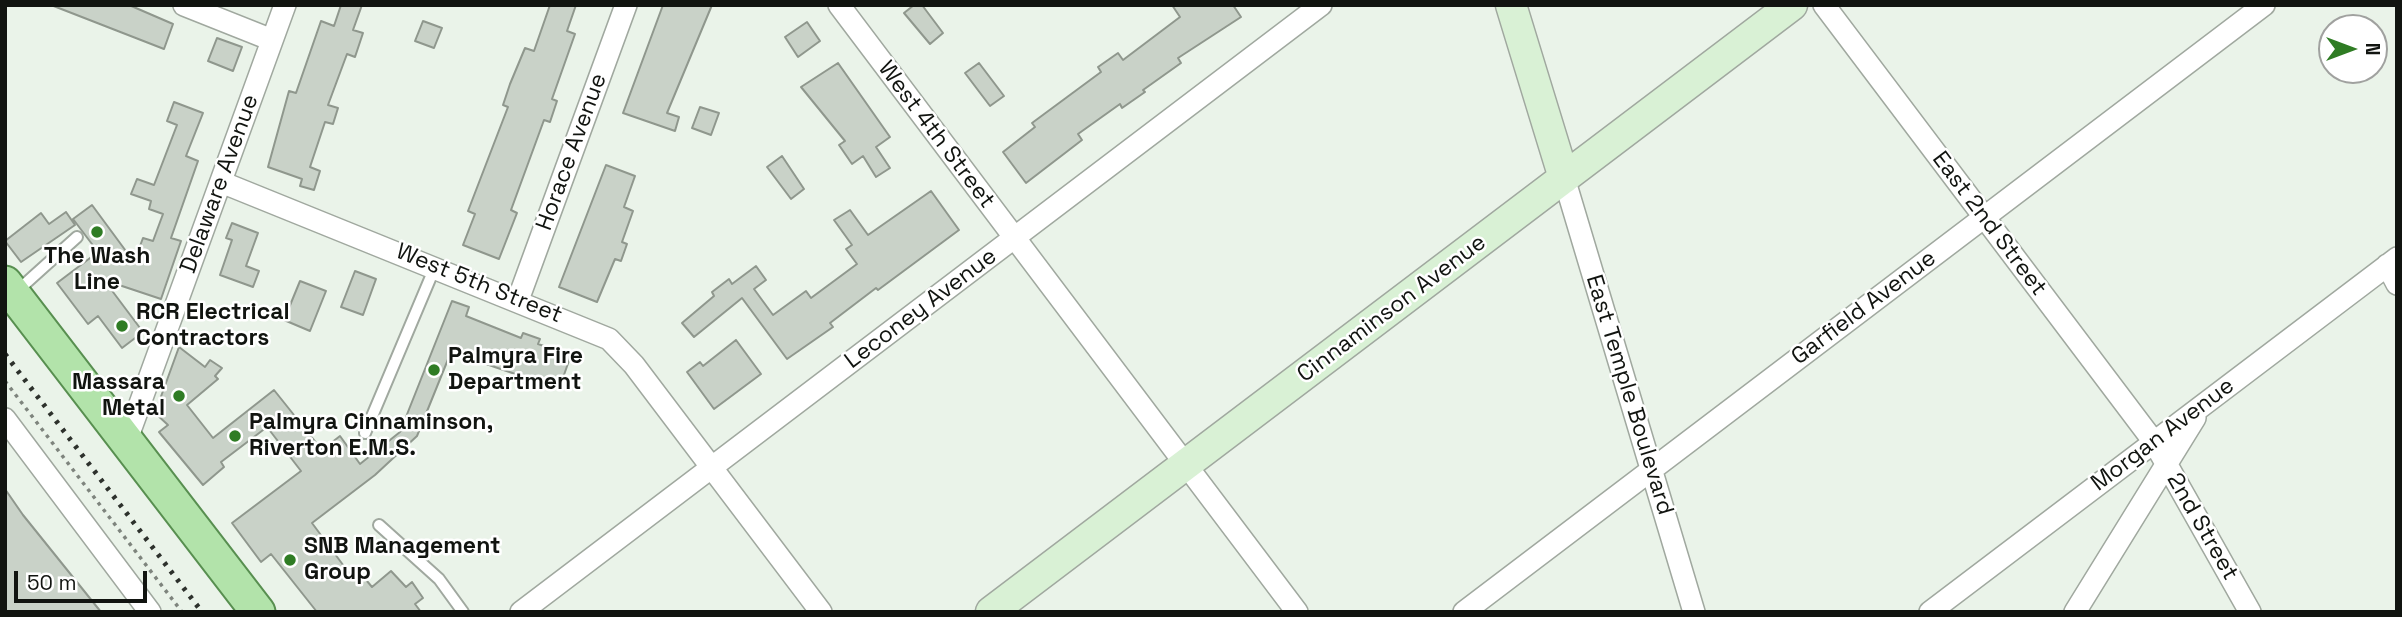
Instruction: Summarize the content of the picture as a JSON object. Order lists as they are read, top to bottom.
{
  "streets": {
    "street": [
      "West 4th Street",
      "Horace Avenue",
      "Delaware Avenue",
      "East 2nd Street",
      "West 5th Street",
      "Garfield Avenue",
      "Leconey Avenue",
      "Cinnaminson Avenue",
      "East Temple Boulevard",
      "Morgan Avenue",
      "2nd Street"
    ]
  },
  "crossings": [
    ["West 4th Street", "Leconey Avenue"],
    ["West 4th Street", "Cinnaminson Avenue"],
    ["Horace Avenue", "West 5th Street"],
    ["Delaware Avenue", "West 5th Street"],
    ["East 2nd Street", "Garfield Avenue"],
    ["East 2nd Street", "Morgan Avenue"],
    ["East 2nd Street", "2nd Street"],
    ["West 5th Street", "Leconey Avenue"],
    ["Garfield Avenue", "East Temple Boulevard"],
    ["Cinnaminson Avenue", "East Temple Boulevard"],
    ["Morgan Avenue", "2nd Street"]
  ],
  "places": [
    "The Wash Line",
    "RCR Electrical Contractors",
    "Palmyra Fire Department",
    "Massara Metal",
    "Palmyra Cinnaminson, Riverton E.M.S.",
    "SNB Management Group"
  ],
  "scale_bar": "50 m",
  "north": "right"
}
